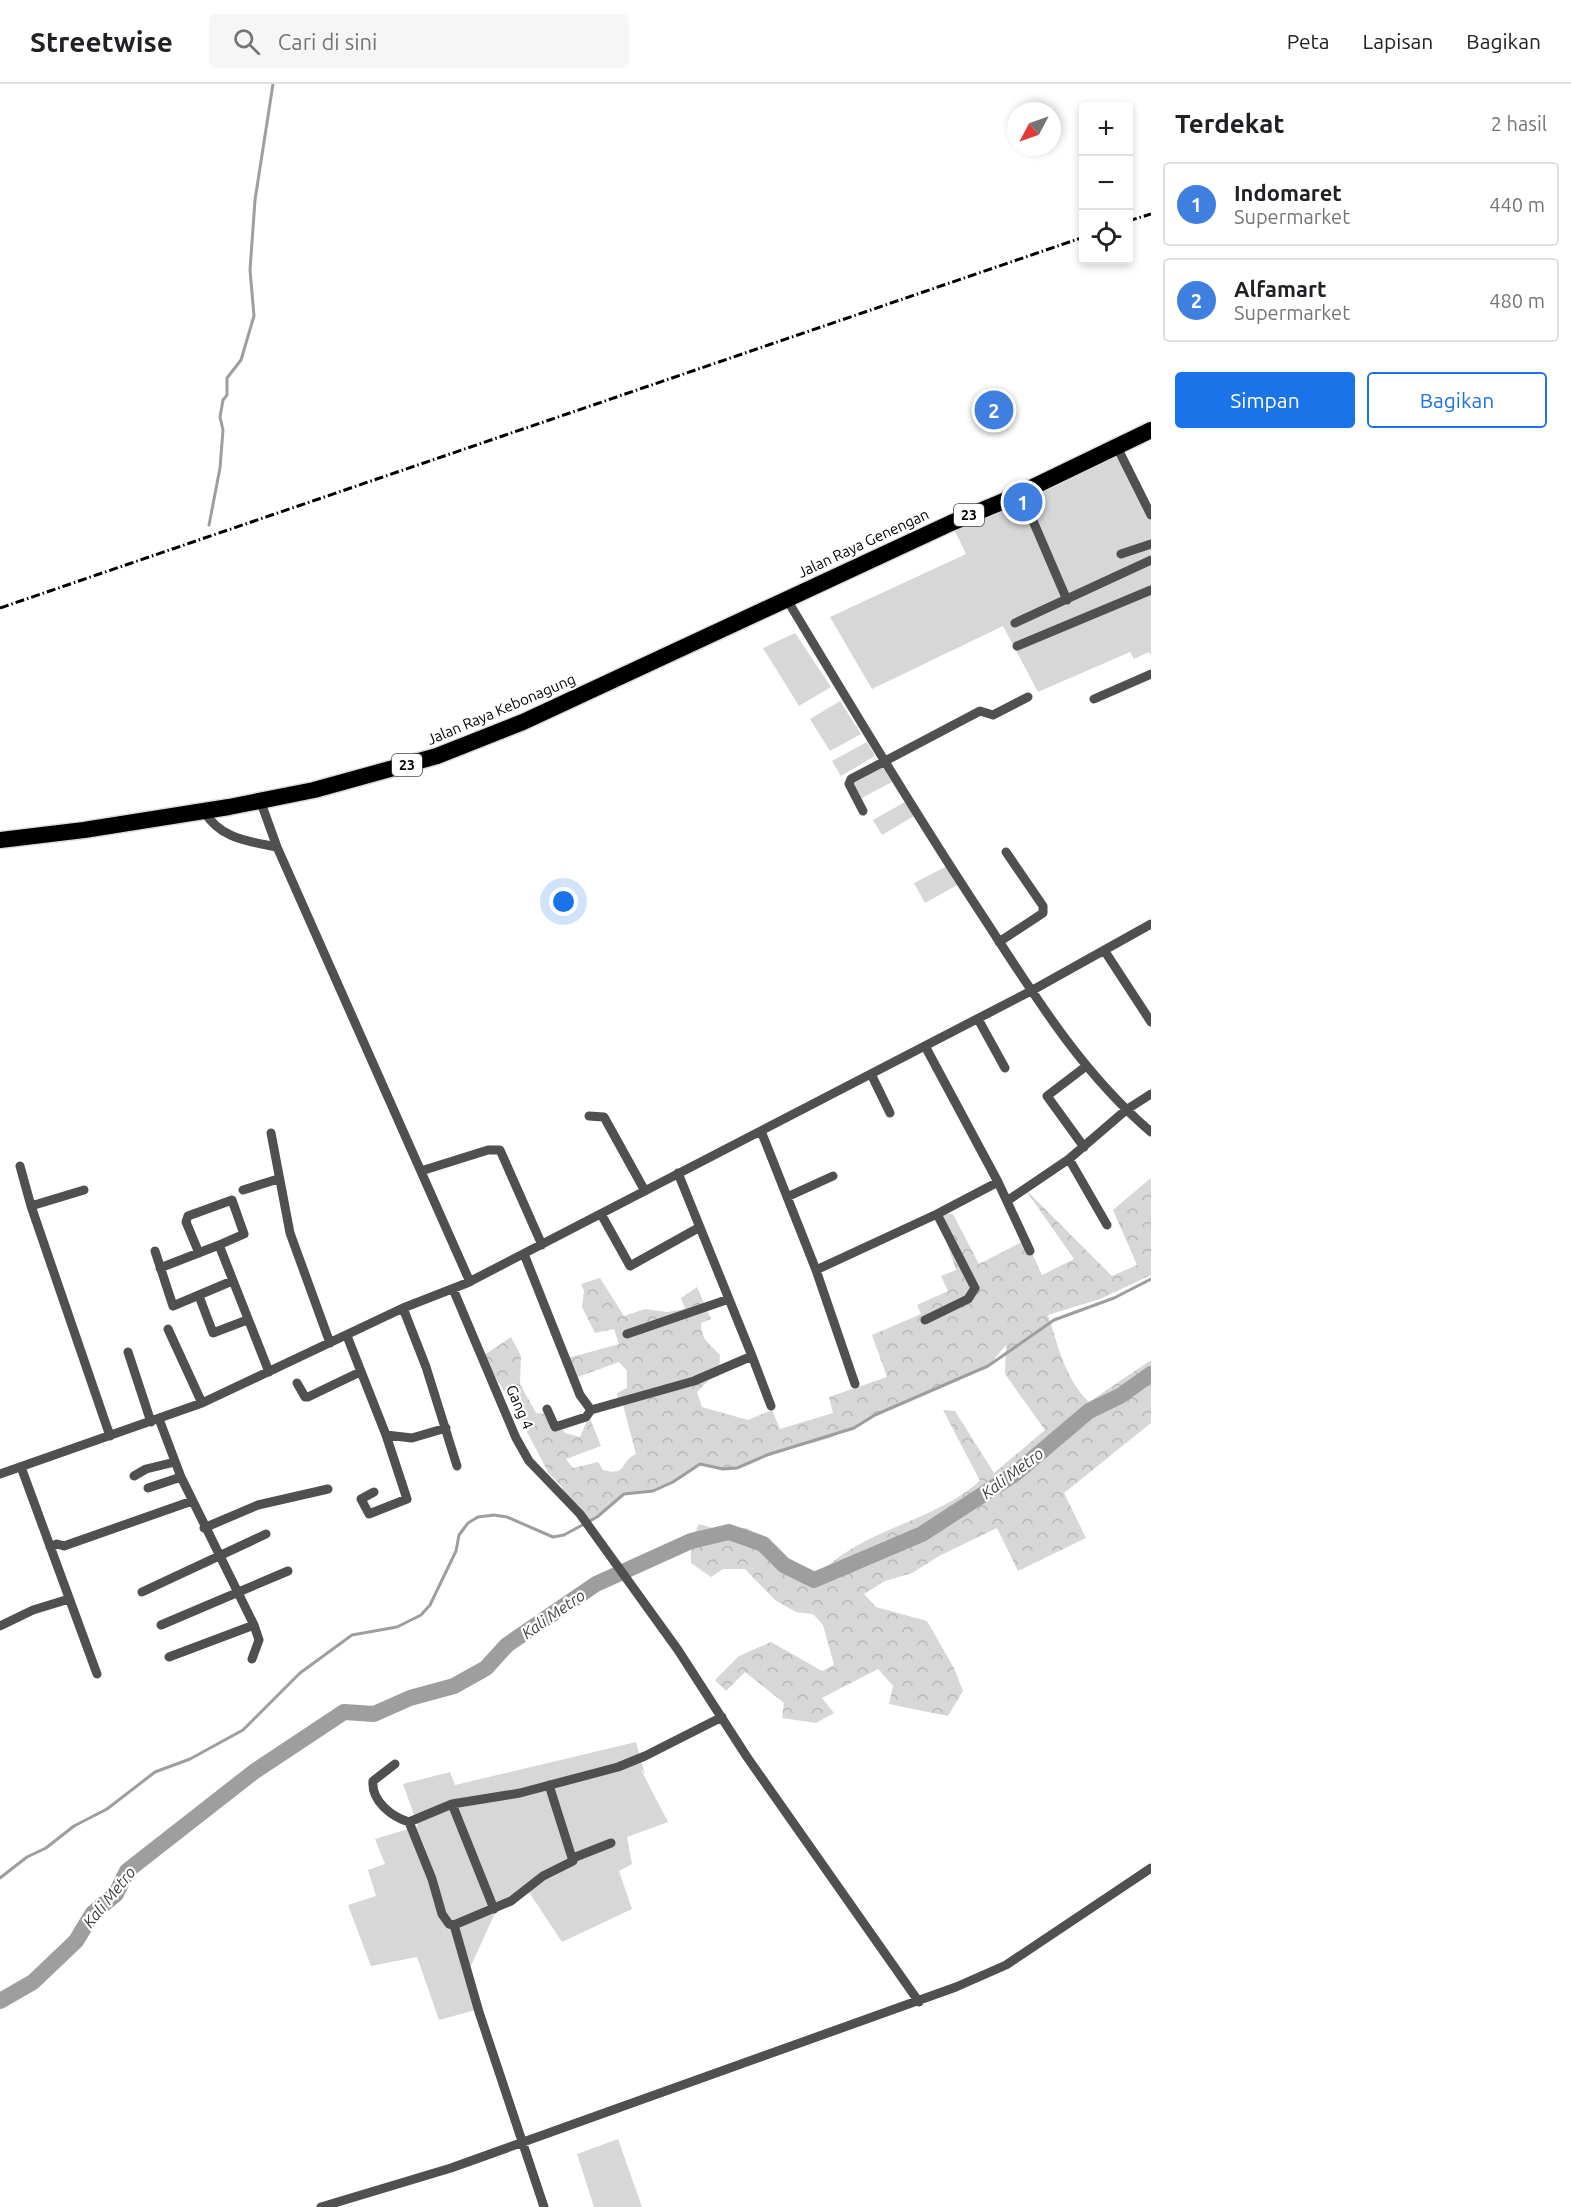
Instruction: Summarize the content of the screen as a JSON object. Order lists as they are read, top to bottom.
{
  "streets": {
    "highway": ["23", "Jalan Raya Genengan", "Jalan Raya Kebonagung"],
    "street": ["Gang 4"]
  },
  "crossings": [
    ["Jalan Raya Genengan", "Jalan Raya Kebonagung"]
  ],
  "water": ["Kali Metro"],
  "north": "bottom left",
  "page": {
    "header": "Streetwise",
    "search": "Cari di sini",
    "nav": ["Peta", "Lapisan", "Bagikan"],
    "heading": ["Terdekat", "2 hasil"],
    "map_buttons": ["+", "−"],
    "list": [
      {
        "mark": "1",
        "name": "Indomaret",
        "note": "Supermarket",
        "value": "440 m"
      },
      {
        "mark": "2",
        "name": "Alfamart",
        "note": "Supermarket",
        "value": "480 m"
      }
    ],
    "buttons": ["Simpan", "Bagikan"],
    "pins": ["2", "1"]
  }
}
